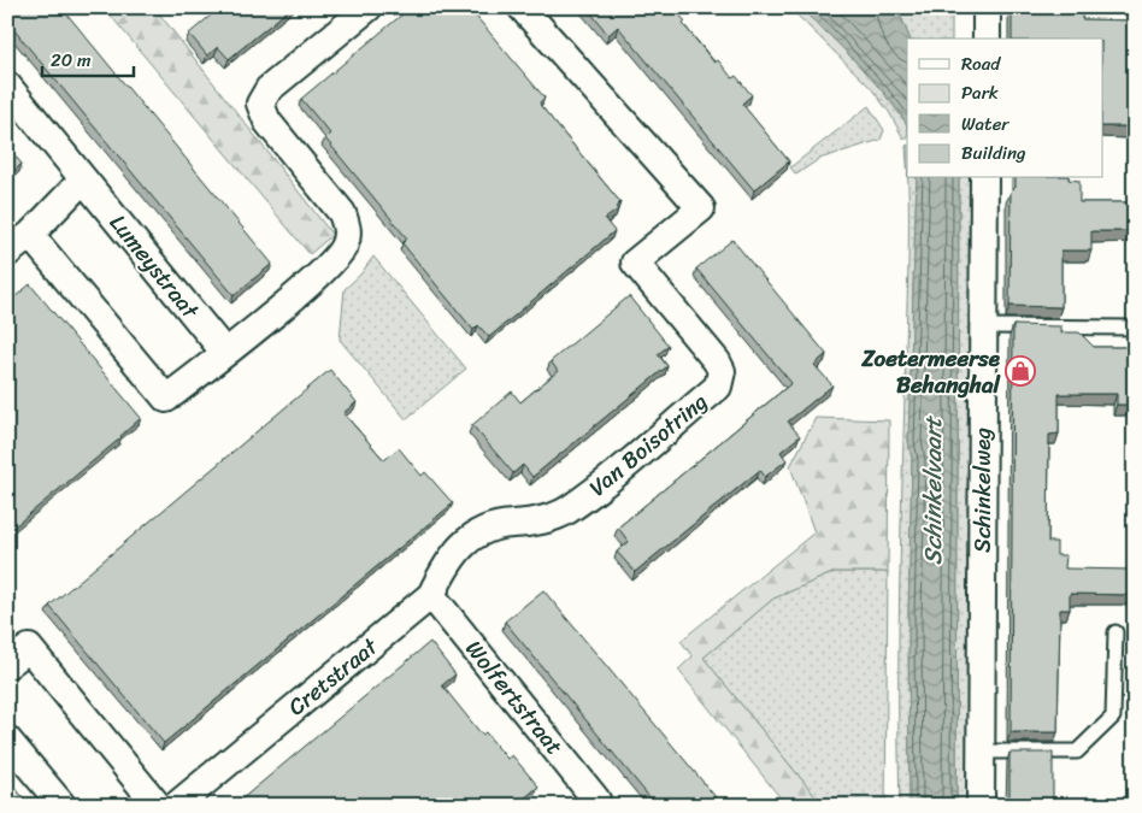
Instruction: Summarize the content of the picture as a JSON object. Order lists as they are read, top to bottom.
{
  "streets": {
    "street": [
      "Lumeystraat",
      "Van Boisotring",
      "Schinkelweg",
      "Cretstraat",
      "Wolfertstraat"
    ]
  },
  "crossings": [
    ["Van Boisotring", "Cretstraat"],
    ["Cretstraat", "Wolfertstraat"]
  ],
  "water": ["Schinkelvaart"],
  "places": {
    "shop": ["Zoetermeerse Behanghal"]
  },
  "legend": [
    "Road",
    "Park",
    "Water",
    "Building"
  ],
  "scale_bar": "20 m"
}
